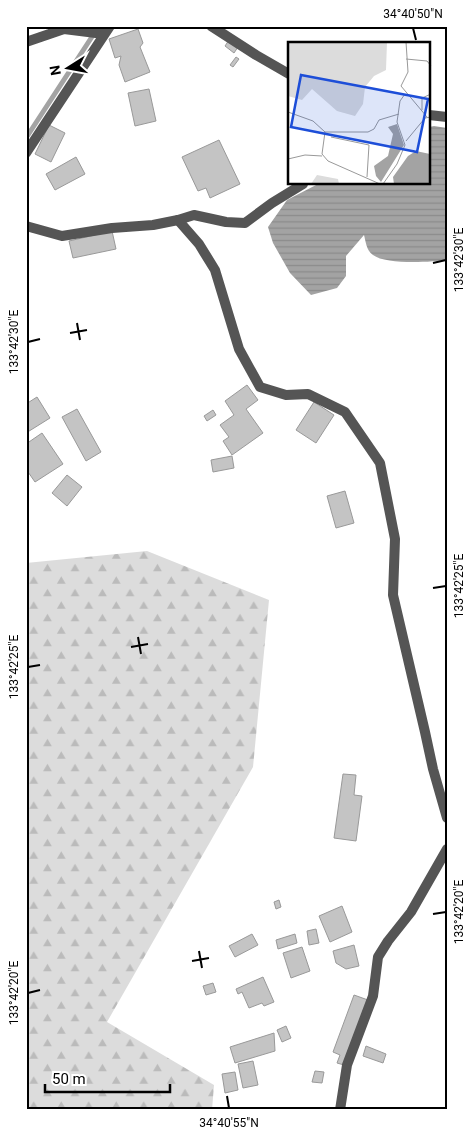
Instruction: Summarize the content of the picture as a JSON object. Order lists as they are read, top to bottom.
{
  "scale_bar": "50 m",
  "north": "left",
  "coordinates": [
    "34°40'50\"N",
    "133°42'30\"E",
    "133°42'25\"E",
    "133°42'20\"E",
    "34°40'55\"N"
  ]
}
